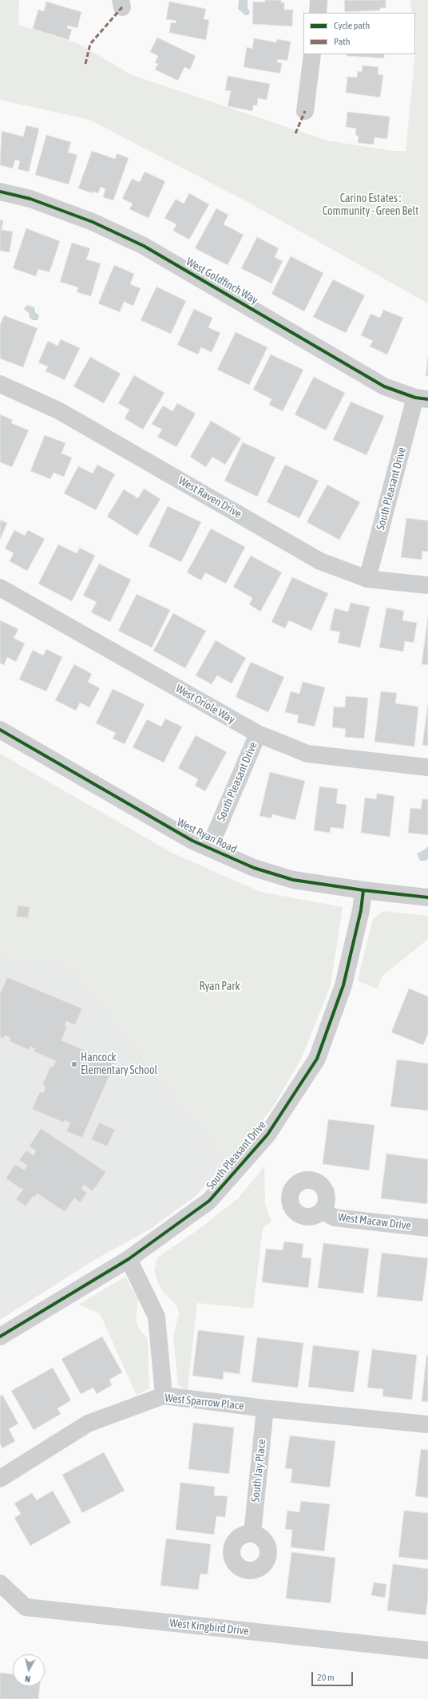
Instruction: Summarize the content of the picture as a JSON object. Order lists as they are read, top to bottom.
{
  "streets": {
    "street": [
      "West Goldfinch Way",
      "South Pleasant Drive",
      "West Raven Drive",
      "West Oriole Way",
      "West Ryan Road",
      "West Macaw Drive",
      "West Sparrow Place",
      "South Jay Place",
      "West Kingbird Drive"
    ]
  },
  "crossings": [
    ["West Goldfinch Way", "South Pleasant Drive"],
    ["South Pleasant Drive", "West Raven Drive"],
    ["South Pleasant Drive", "West Oriole Way"],
    ["South Pleasant Drive", "West Ryan Road"],
    ["West Sparrow Place", "South Jay Place"]
  ],
  "parks": ["Carino Estates : Community - Green Belt", "Ryan Park"],
  "places": ["Hancock Elementary School"],
  "legend": ["Cycle path", "Path"],
  "scale_bar": "20 m",
  "north": "bottom"
}
